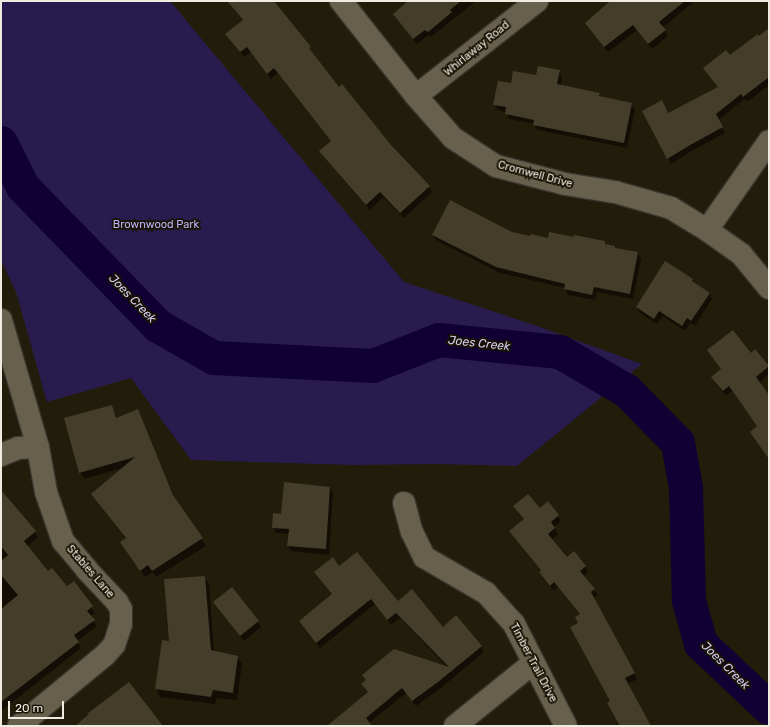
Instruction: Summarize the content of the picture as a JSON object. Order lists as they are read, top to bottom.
{
  "streets": {
    "street": [
      "Whirlaway Road",
      "Cromwell Drive",
      "Stables Lane",
      "Timber Trail Drive"
    ]
  },
  "crossings": [
    ["Whirlaway Road", "Cromwell Drive"]
  ],
  "water": ["Joes Creek"],
  "parks": ["Brownwood Park"],
  "scale_bar": "20 m"
}
